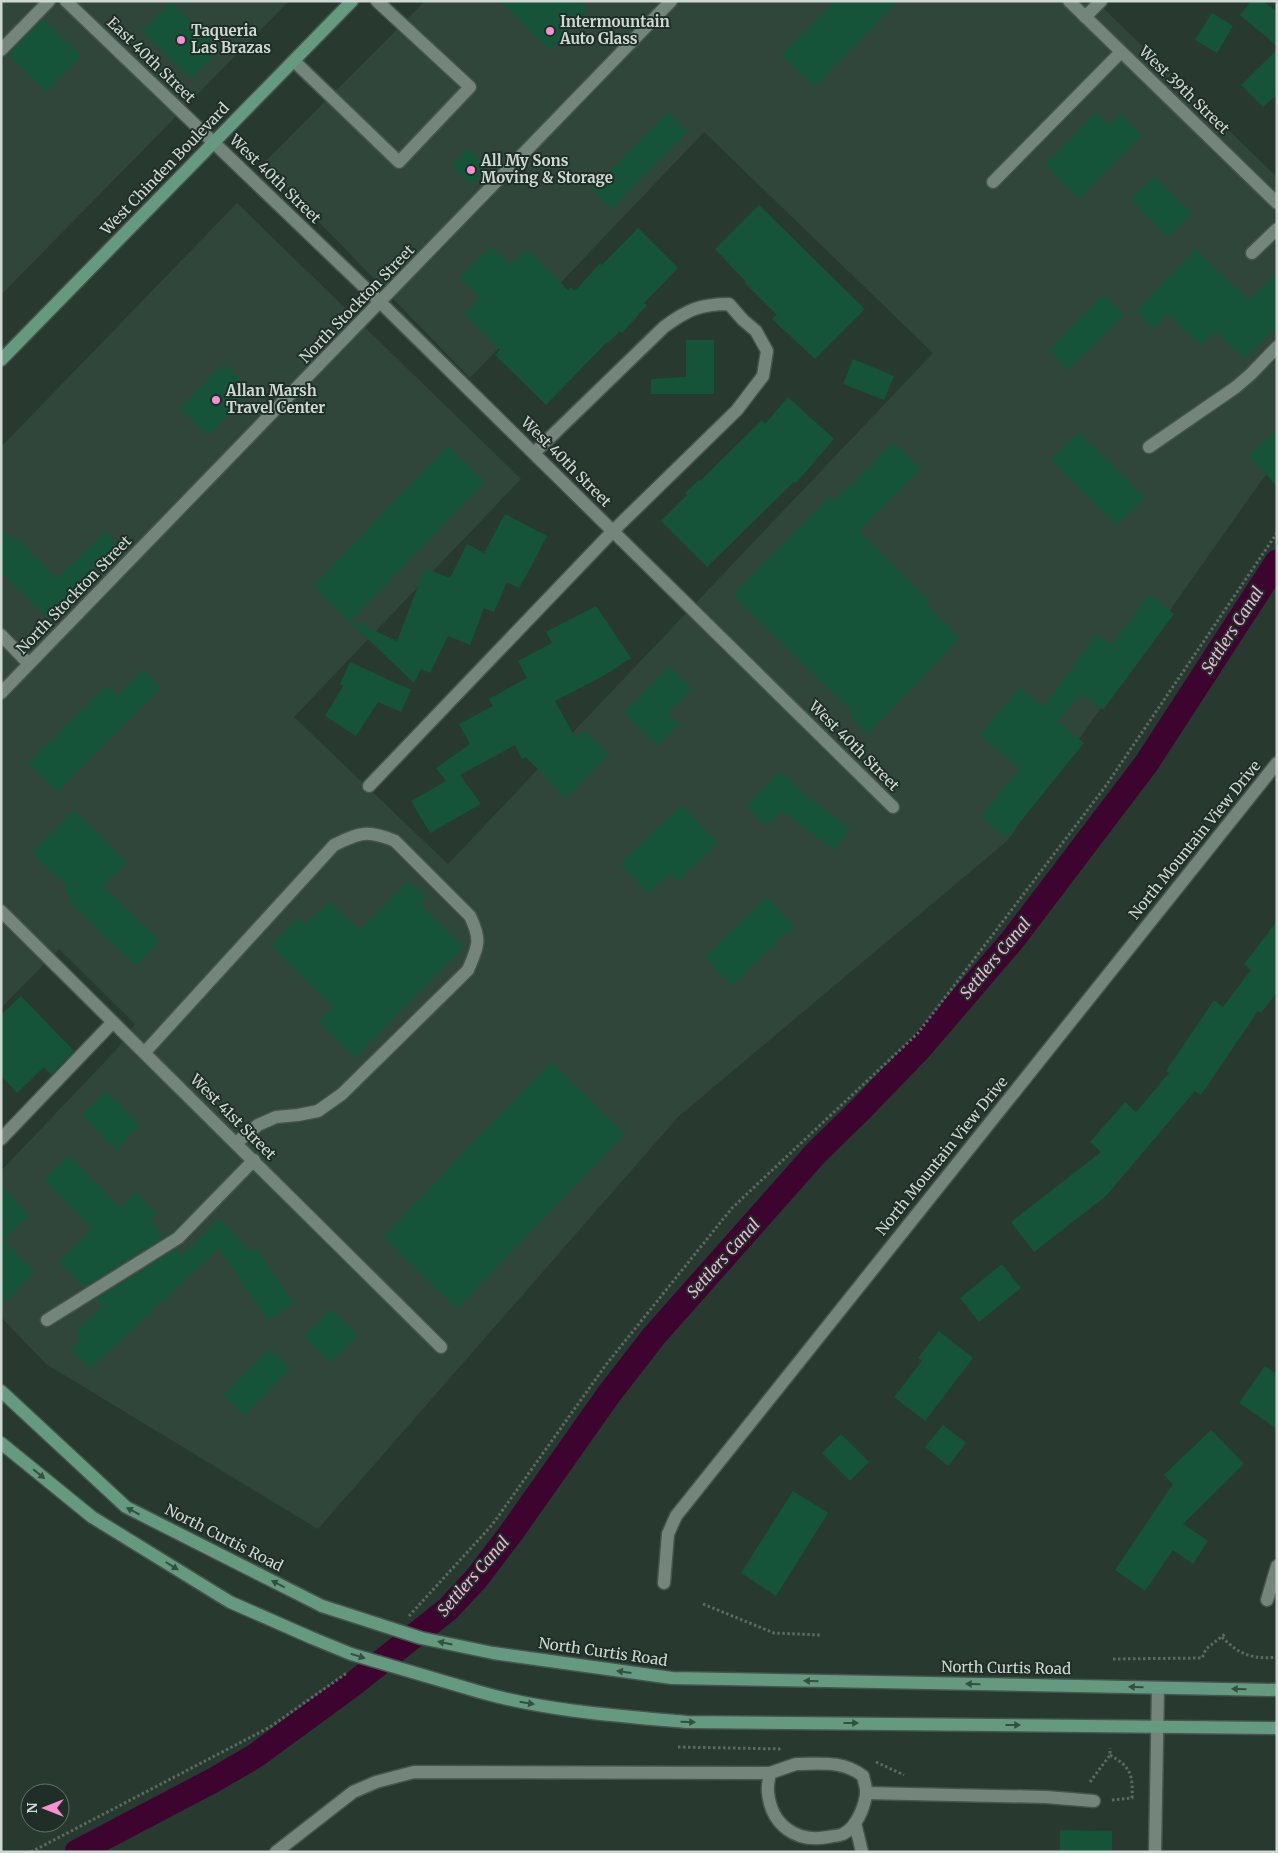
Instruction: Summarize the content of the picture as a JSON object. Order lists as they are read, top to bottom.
{
  "streets": {
    "main road": ["West Chinden Boulevard", "North Curtis Road"],
    "street": [
      "East 40th Street",
      "West 39th Street",
      "West 40th Street",
      "North Stockton Street",
      "North Mountain View Drive",
      "West 41st Street"
    ]
  },
  "crossings": [
    ["East 40th Street", "West Chinden Boulevard"],
    ["East 40th Street", "West 40th Street"],
    ["West Chinden Boulevard", "West 40th Street"],
    ["West 40th Street", "North Stockton Street"]
  ],
  "water": ["Settlers Canal"],
  "places": [
    "Intermountain Auto Glass",
    "Taqueria Las Brazas",
    "All My Sons Moving & Storage",
    "Allan Marsh Travel Center"
  ],
  "north": "left"
}
